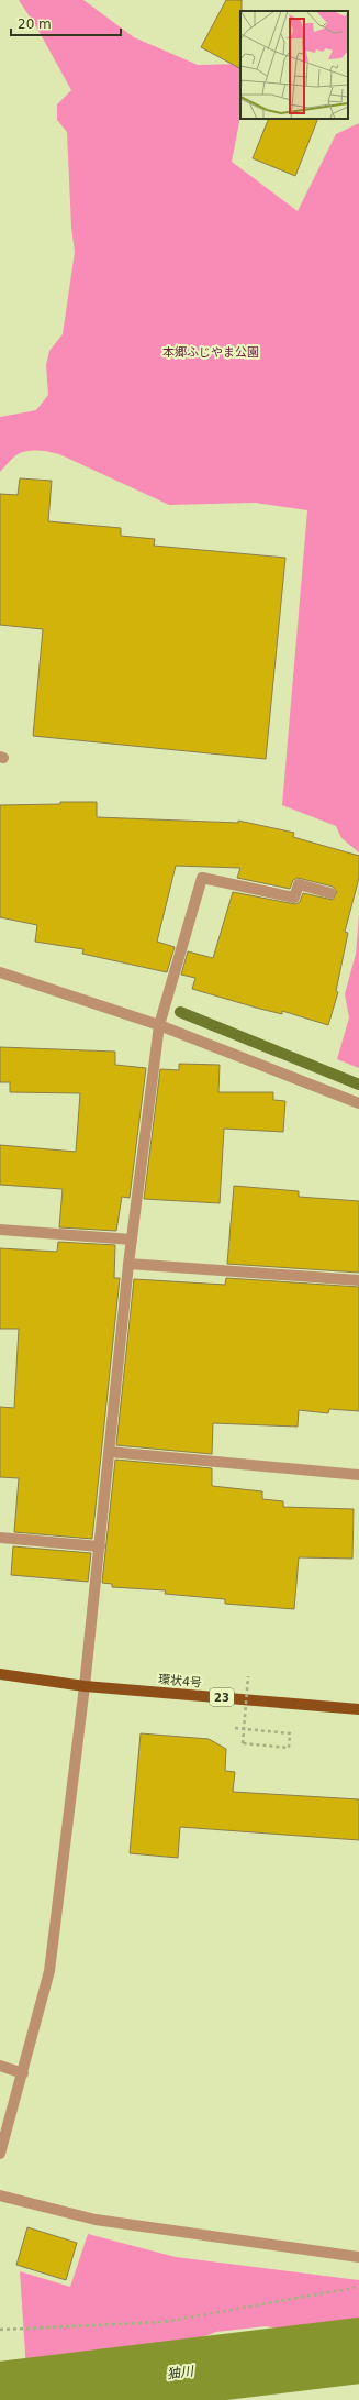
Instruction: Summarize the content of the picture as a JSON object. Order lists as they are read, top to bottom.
{
  "streets": {
    "main road": ["環状4号", "23"]
  },
  "water": ["㹨川"],
  "parks": ["本郷ふじやま公園"],
  "scale_bar": "20 m"
}
